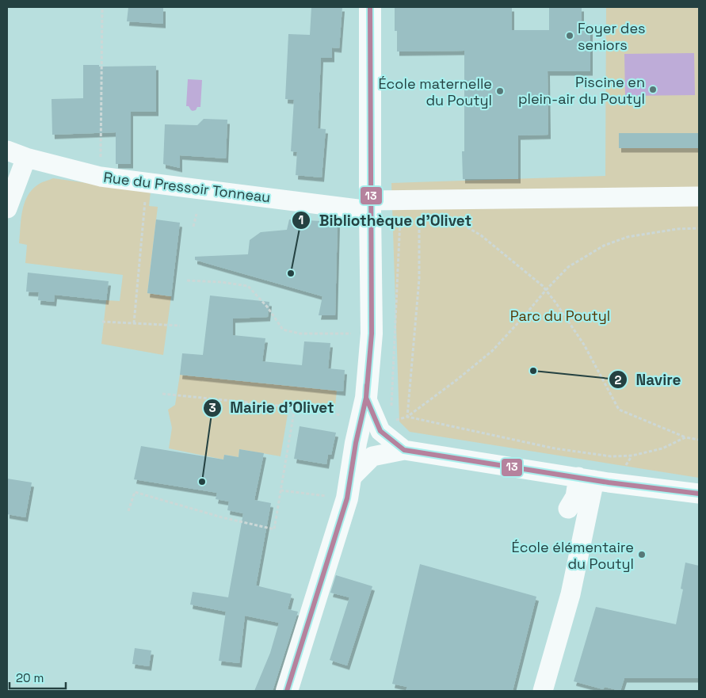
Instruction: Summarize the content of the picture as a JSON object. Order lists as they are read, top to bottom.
{
  "streets": {
    "street": ["Rue du Pressoir Tonneau"]
  },
  "parks": ["Parc du Poutyl"],
  "places": [
    "Foyer des seniors",
    "Piscine en plein-air du Poutyl",
    "École maternelle du Poutyl",
    "Bibliothèque d'Olivet",
    "Navire",
    "Mairie d'Olivet",
    "École élémentaire du Poutyl"
  ],
  "lines": ["transit line 13"],
  "scale_bar": "20 m"
}
